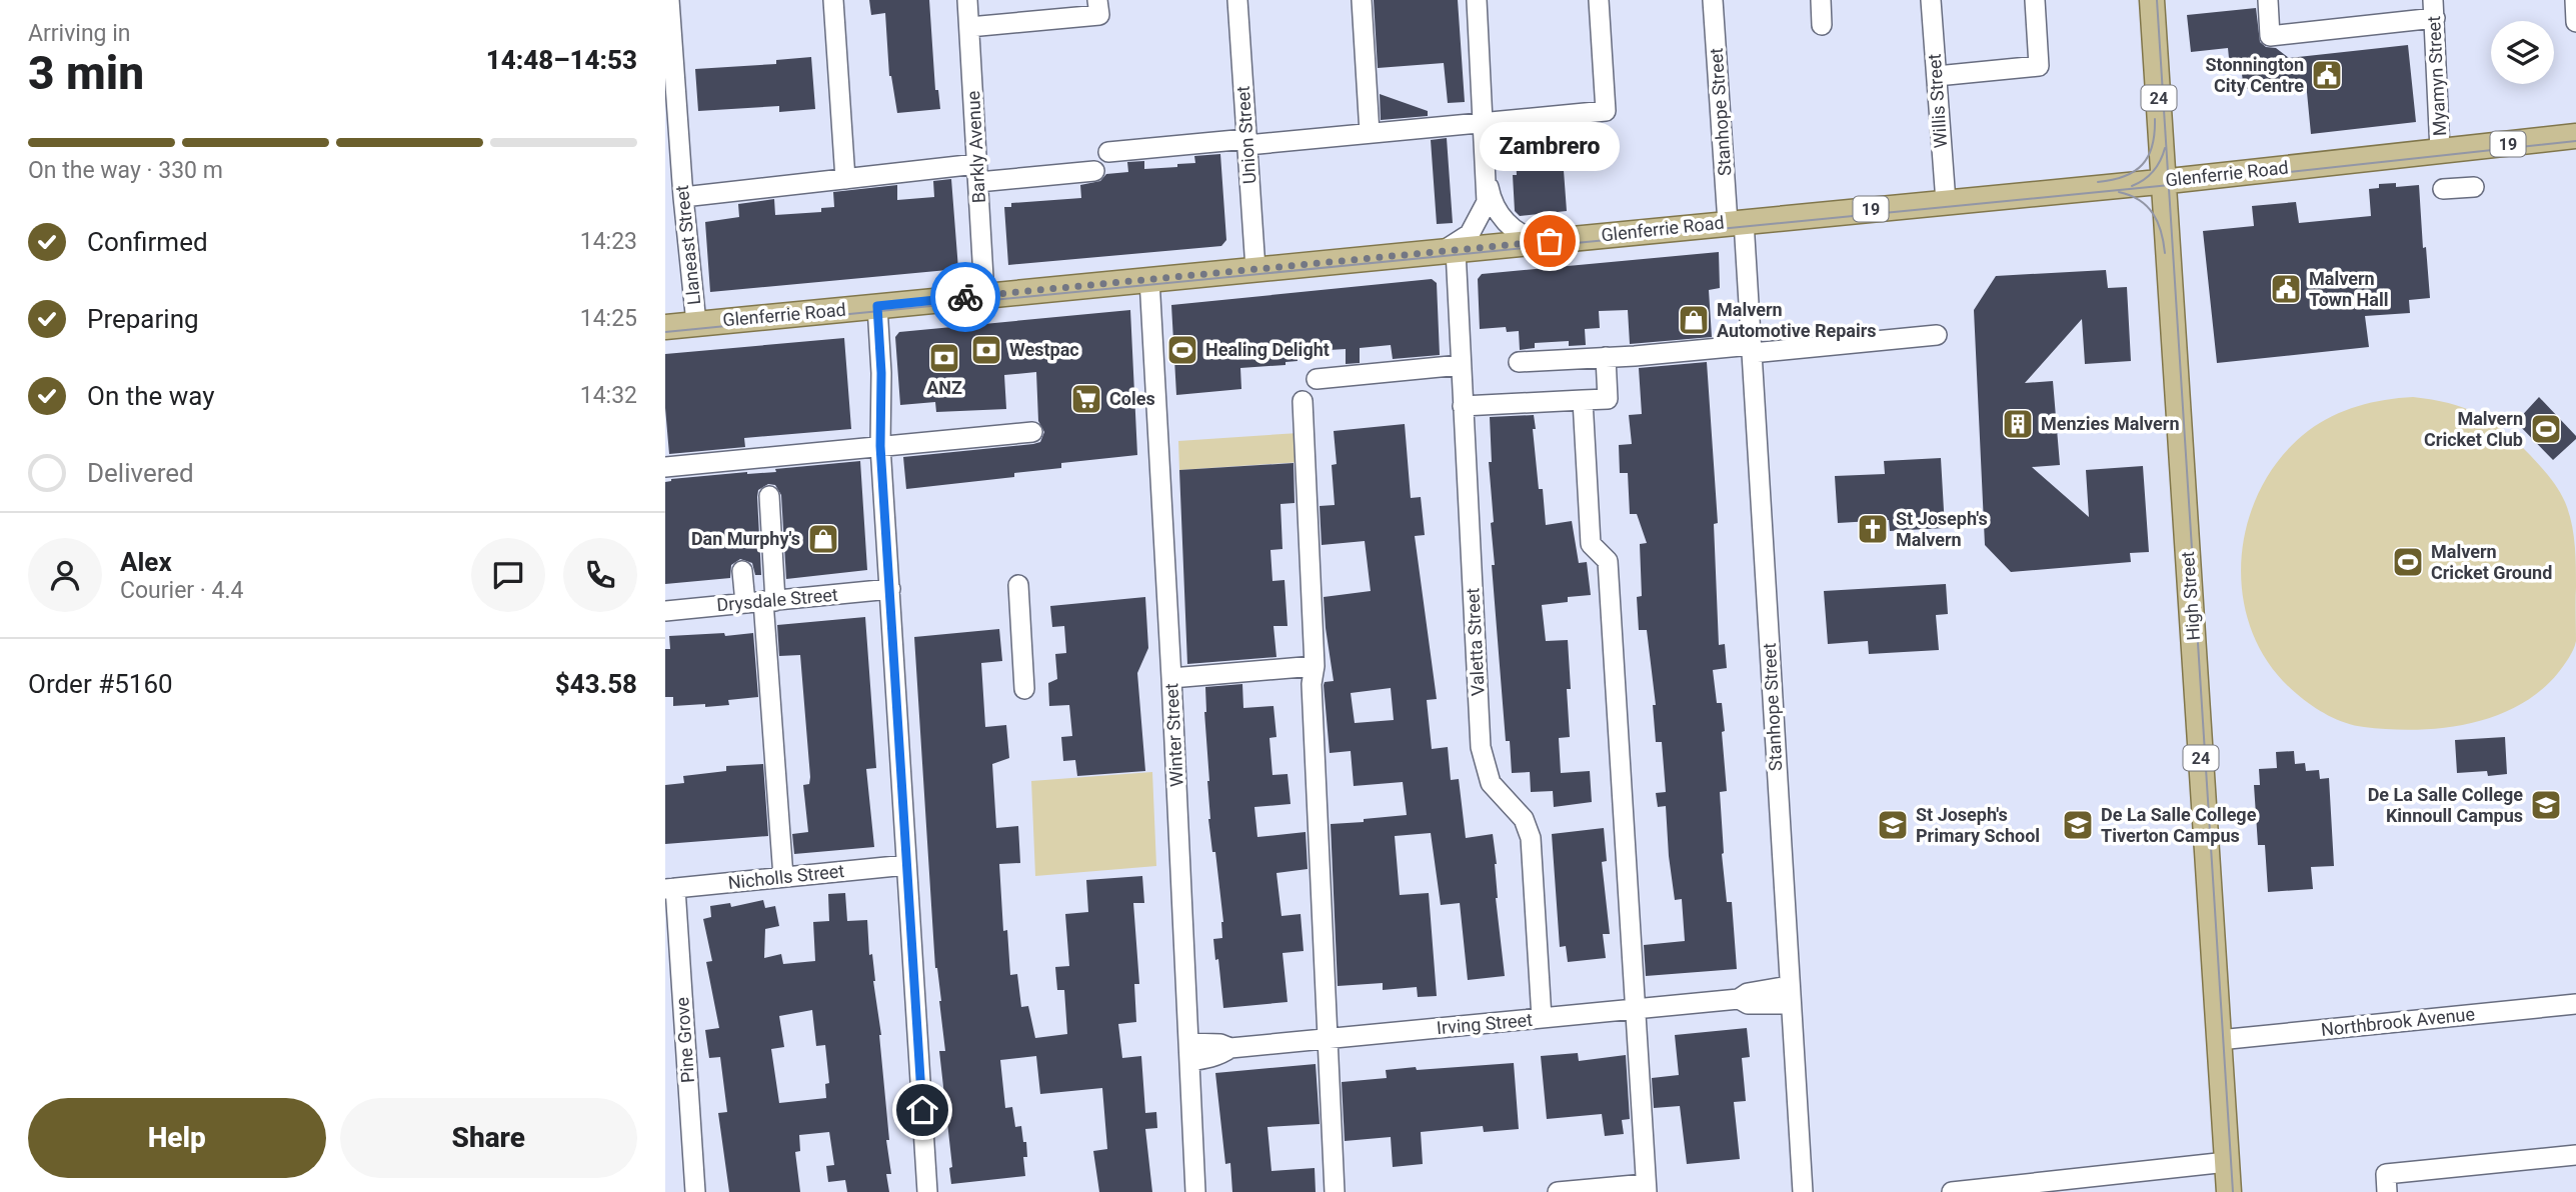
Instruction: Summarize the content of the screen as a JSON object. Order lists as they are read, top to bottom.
{
  "streets": {
    "main road": [
      "24",
      "19",
      "Glenferrie Road",
      "High Street"
    ],
    "street": [
      "Myamyn Street",
      "Willis Street",
      "Stanhope Street",
      "Union Street",
      "Barkly Avenue",
      "Llaneast Street",
      "Drysdale Street",
      "Valetta Street",
      "Winter Street",
      "Nicholls Street",
      "Northbrook Avenue",
      "Irving Street",
      "Pine Grove"
    ]
  },
  "crossings": [
    ["Myamyn Street", "Glenferrie Road"],
    ["Willis Street", "Glenferrie Road"],
    ["Stanhope Street", "Glenferrie Road"],
    ["Stanhope Street", "Irving Street"],
    ["Union Street", "Glenferrie Road"],
    ["Barkly Avenue", "Glenferrie Road"],
    ["Glenferrie Road", "Llaneast Street"],
    ["Glenferrie Road", "High Street"],
    ["Glenferrie Road", "Valetta Street"],
    ["Glenferrie Road", "Winter Street"],
    ["High Street", "Northbrook Avenue"],
    ["Valetta Street", "Irving Street"],
    ["Winter Street", "Irving Street"],
    ["Nicholls Street", "Pine Grove"]
  ],
  "places": {
    "public building": ["Stonnington City Centre", "Malvern Town Hall"],
    "other": ["Zambrero"],
    "shop": ["Malvern Automotive Repairs", "Dan Murphy's"],
    "bank": ["Westpac", "ANZ"],
    "sports": ["Healing Delight", "Malvern Cricket Club", "Malvern Cricket Ground"],
    "supermarket": ["Coles"],
    "building": ["Menzies Malvern"],
    "church": ["St Joseph's Malvern"],
    "school or university": ["De La Salle College Kinnoull Campus", "St Joseph's Primary School", "De La Salle College Tiverton Campus"]
  },
  "page": {
    "heading": ["3 min", "Arriving in", "14:48–14:53"],
    "panel": [
      "Alex",
      "Courier · 4.4",
      "Order #5160",
      "$43.58"
    ],
    "bar": "On the way · 330 m",
    "bubble": "Zambrero",
    "list": [
      ["Confirmed", "14:23"],
      ["Preparing", "14:25"],
      ["On the way", "14:32"],
      "Delivered"
    ],
    "buttons": ["Help", "Share"]
  }
}
